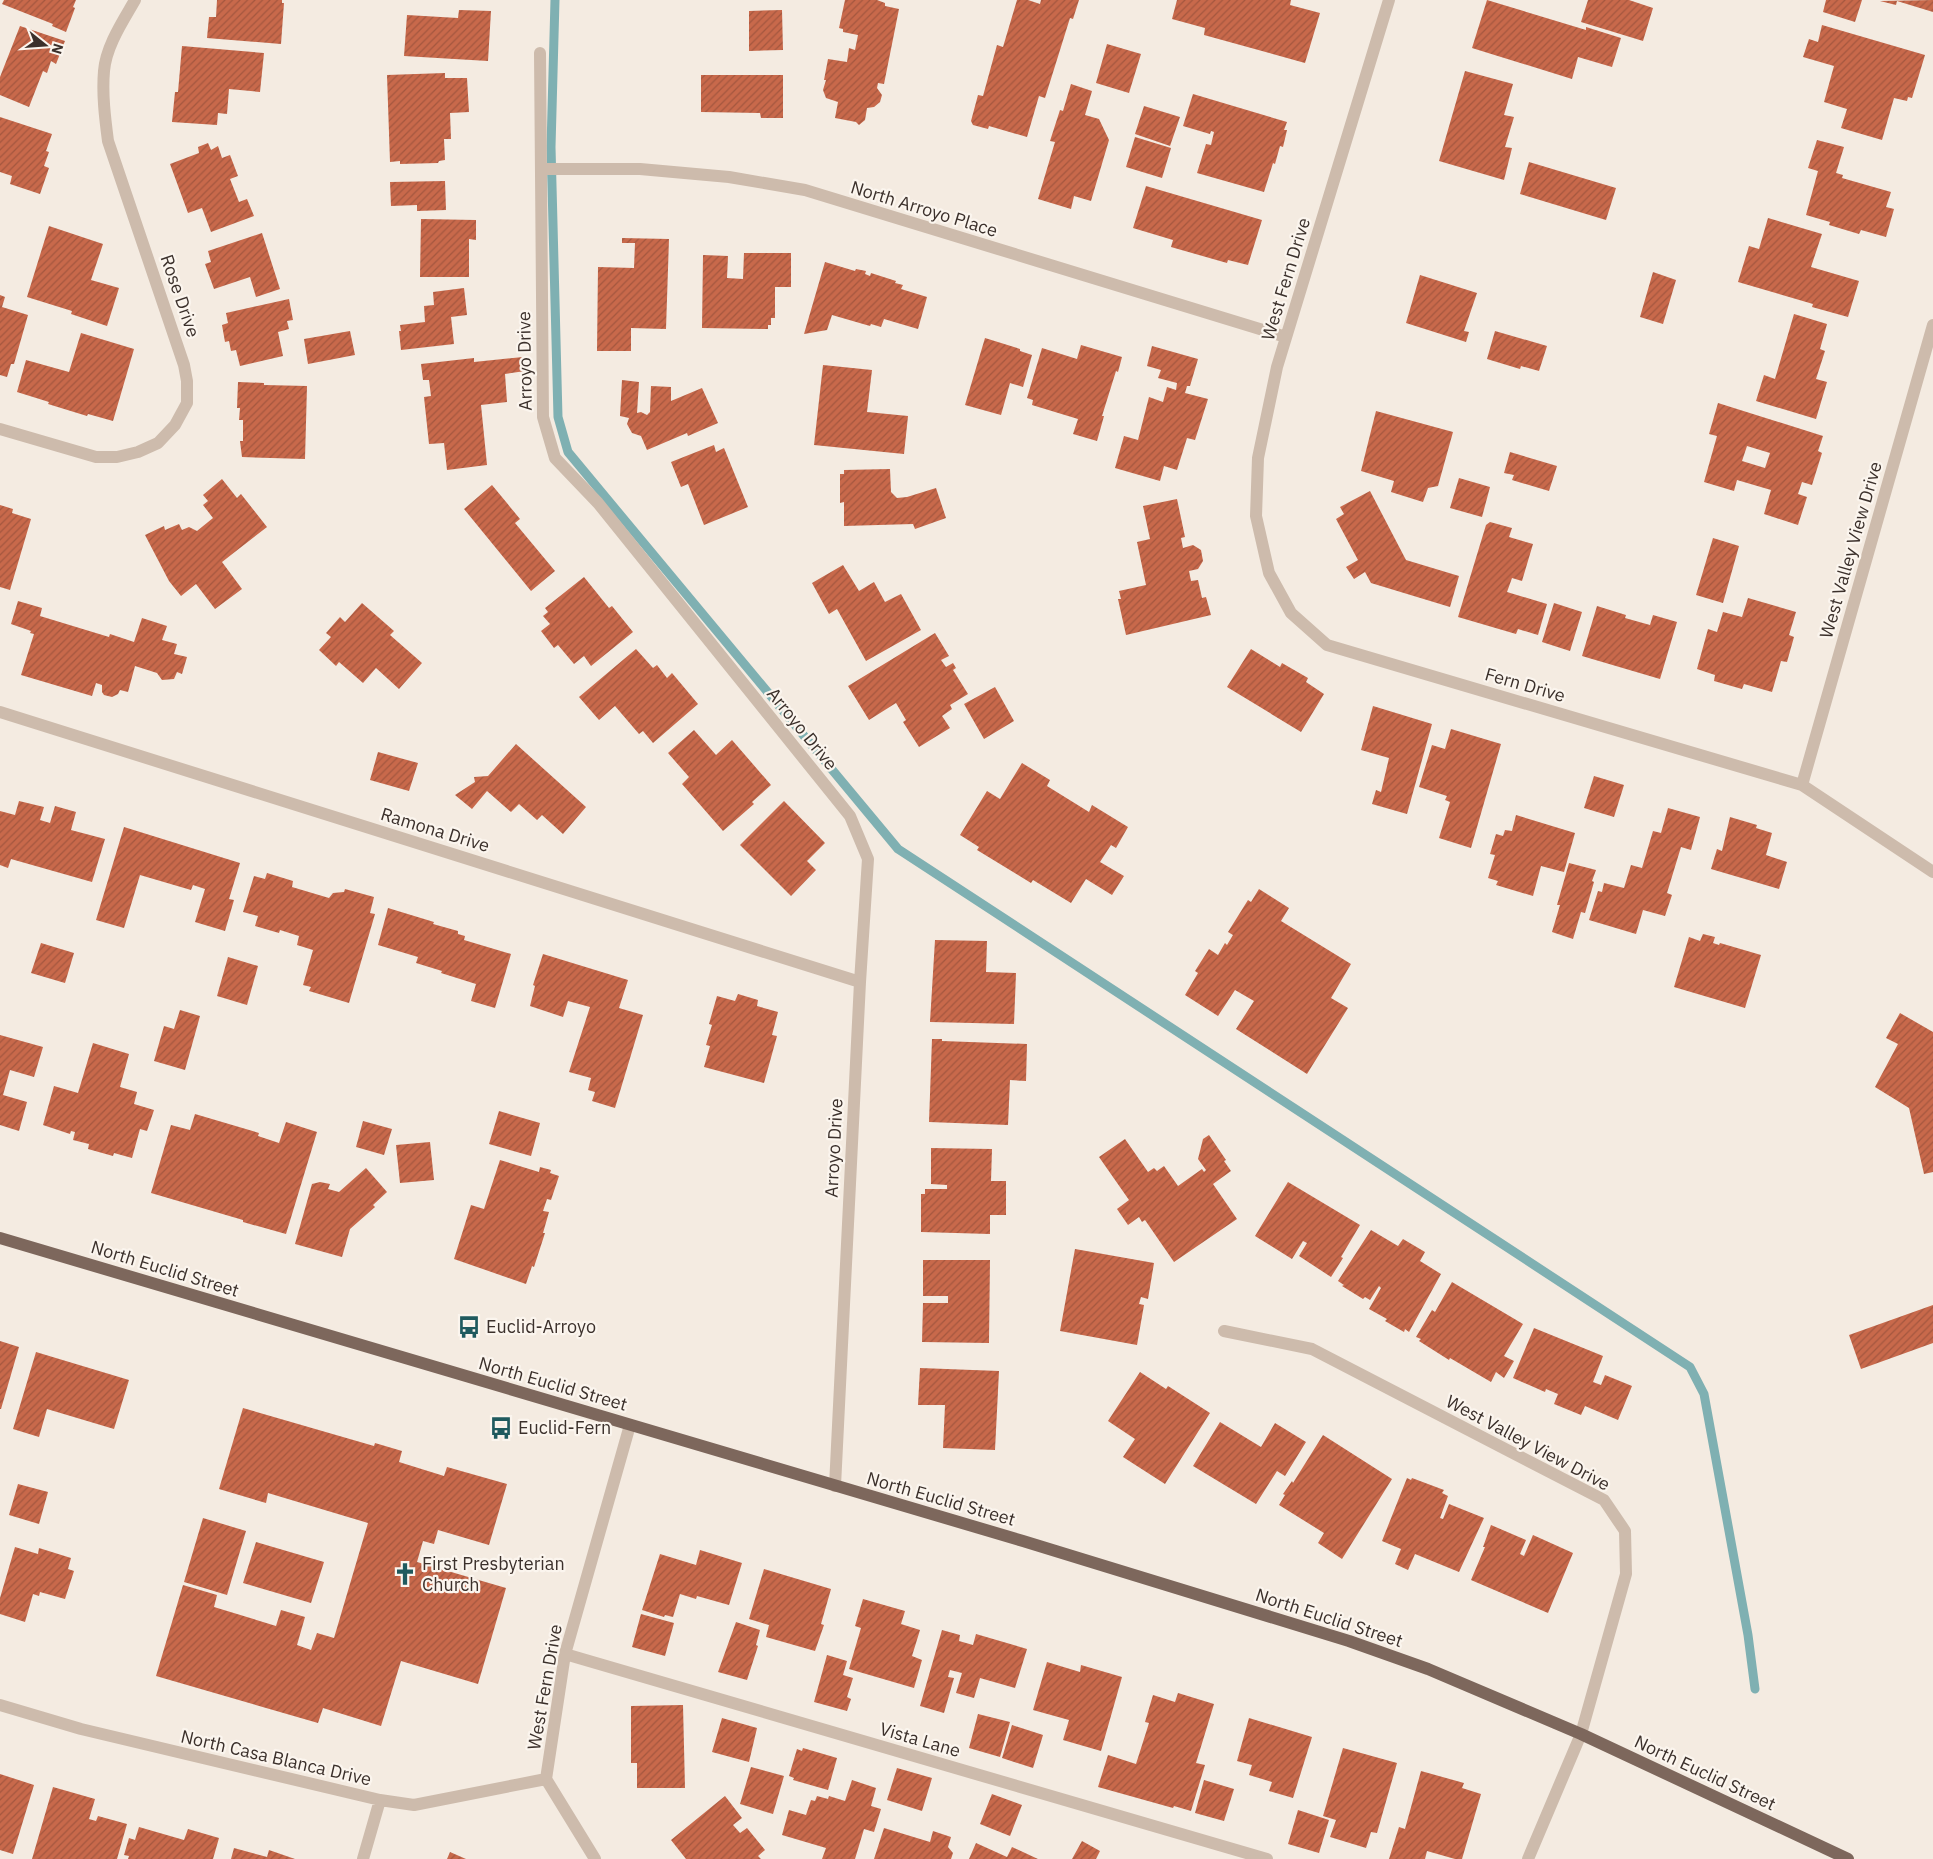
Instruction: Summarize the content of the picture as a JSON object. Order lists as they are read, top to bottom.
{
  "streets": {
    "main road": ["North Euclid Street"],
    "street": [
      "North Arroyo Place",
      "West Fern Drive",
      "Rose Drive",
      "Arroyo Drive",
      "West Valley View Drive",
      "Fern Drive",
      "Ramona Drive",
      "Vista Lane",
      "North Casa Blanca Drive"
    ]
  },
  "crossings": [
    ["North Arroyo Place", "West Fern Drive"],
    ["North Arroyo Place", "Arroyo Drive"],
    ["West Fern Drive", "Fern Drive"],
    ["West Fern Drive", "North Euclid Street"],
    ["West Fern Drive", "Vista Lane"],
    ["West Fern Drive", "North Casa Blanca Drive"],
    ["Arroyo Drive", "Ramona Drive"],
    ["Arroyo Drive", "North Euclid Street"],
    ["West Valley View Drive", "Fern Drive"],
    ["West Valley View Drive", "North Euclid Street"]
  ],
  "places": {
    "bus stop": ["Euclid-Arroyo", "Euclid-Fern"],
    "church": ["First Presbyterian Church"]
  },
  "north": "right"
}
